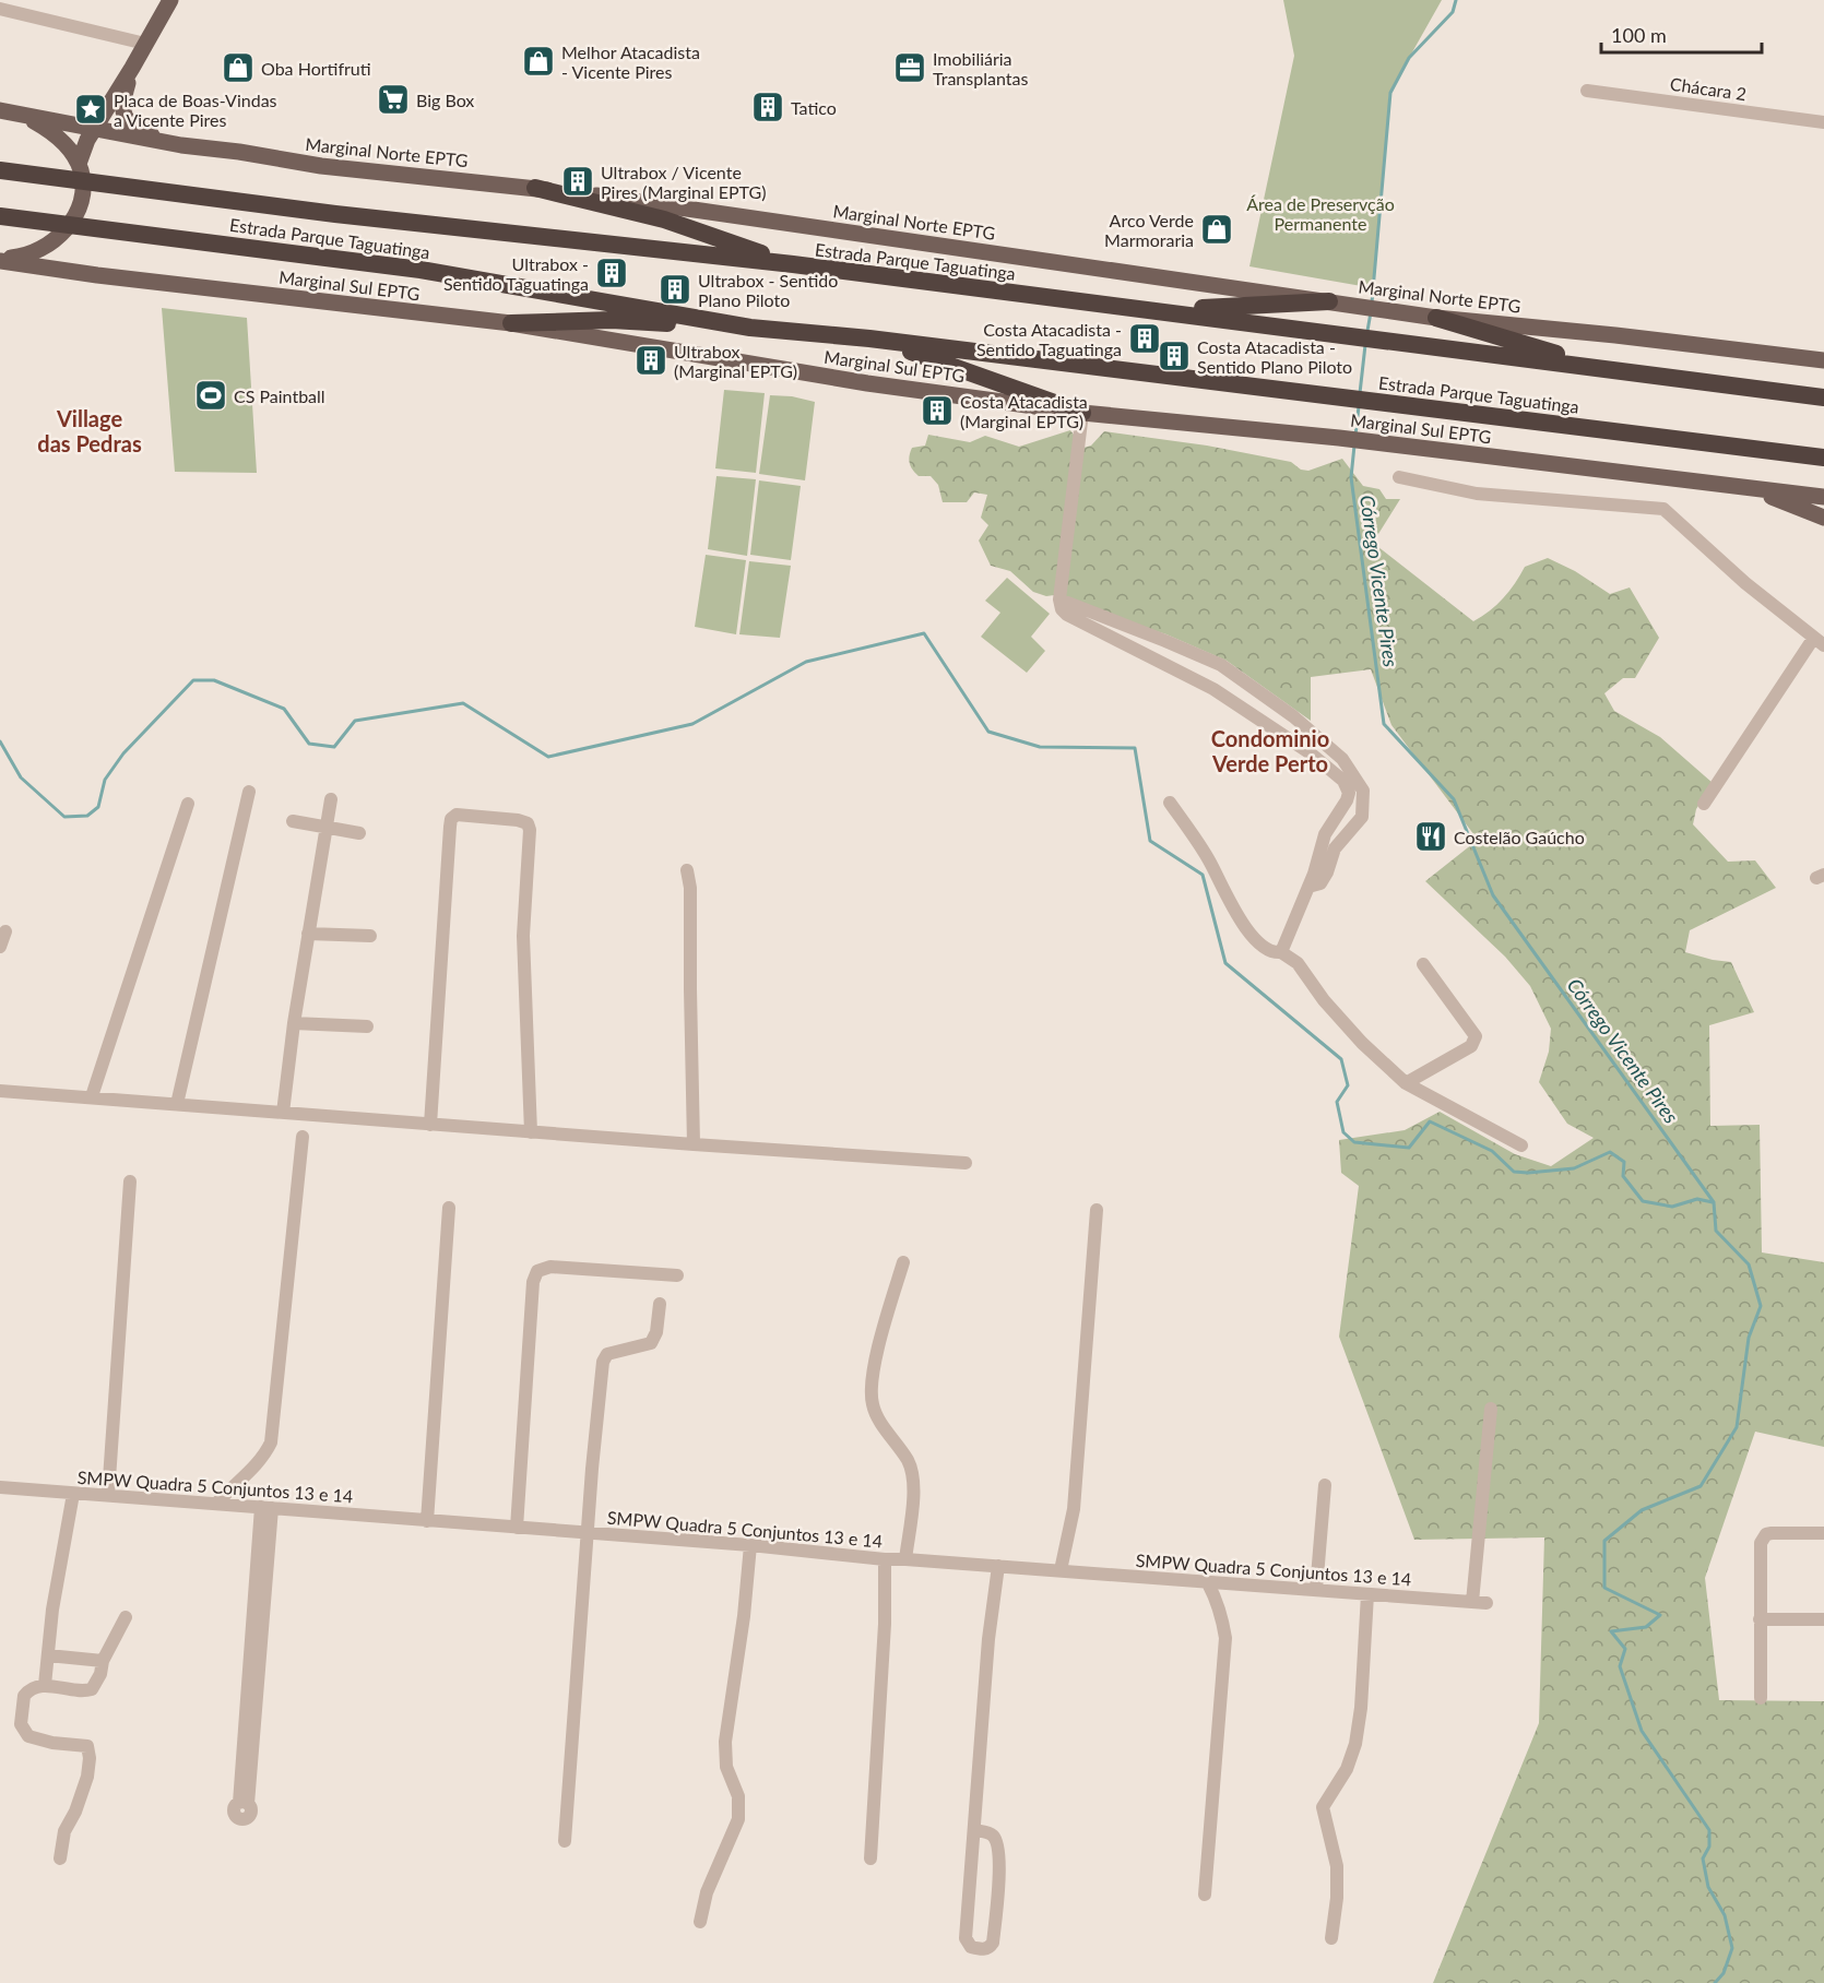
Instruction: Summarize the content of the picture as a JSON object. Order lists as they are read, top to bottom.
{
  "streets": {
    "highway": ["Estrada Parque Taguatinga"],
    "main road": ["Marginal Norte EPTG", "Marginal Sul EPTG"],
    "street": ["Chácara 2", "SMPW Quadra 5 Conjuntos 13 e 14"]
  },
  "districts": ["Village das Pedras", "Condominio Verde Perto"],
  "water": ["Córrego Vicente Pires"],
  "parks": ["Área de Preservção Permanente"],
  "places": {
    "shop": ["Melhor Atacadista - Vicente Pires", "Oba Hortifruti", "Arco Verde Marmoraria"],
    "office": ["Imobiliária Transplantas"],
    "supermarket": ["Big Box"],
    "building": [
      "Tatico",
      "Ultrabox / Vicente Pires (Marginal EPTG)",
      "Ultrabox - Sentido Taguatinga",
      "Ultrabox - Sentido Plano Piloto",
      "Costa Atacadista - Sentido Taguatinga",
      "Costa Atacadista - Sentido Plano Piloto",
      "Ultrabox (Marginal EPTG)",
      "Costa Atacadista (Marginal EPTG)"
    ],
    "place": ["Placa de Boas-Vindas a Vicente Pires"],
    "sports": ["CS Paintball"],
    "restaurant": ["Costelão Gaúcho"]
  },
  "scale_bar": "100 m"
}
